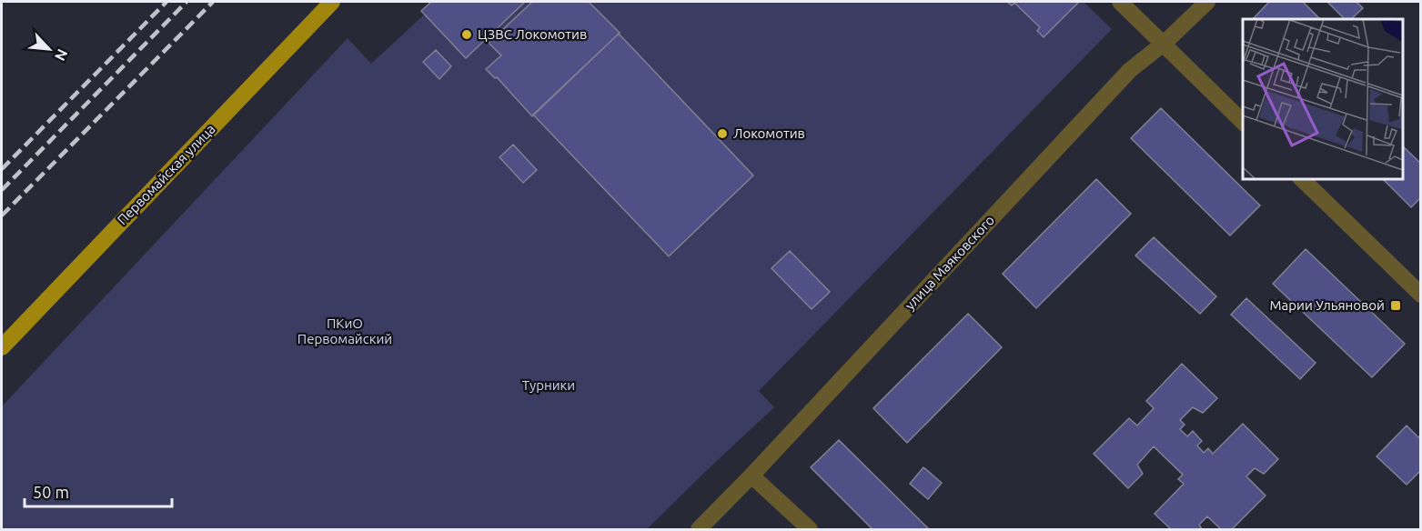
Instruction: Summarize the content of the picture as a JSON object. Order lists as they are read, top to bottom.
{
  "streets": {
    "main road": ["Первомайская улица"],
    "street": ["улица Маяковского"]
  },
  "parks": ["ПКиО Первомайский", "Турники"],
  "places": {
    "other": ["ЦЗВС Локомотив", "Локомотив"],
    "transit": ["Марии Ульяновой"]
  },
  "scale_bar": "50 m",
  "north": "bottom right"
}
